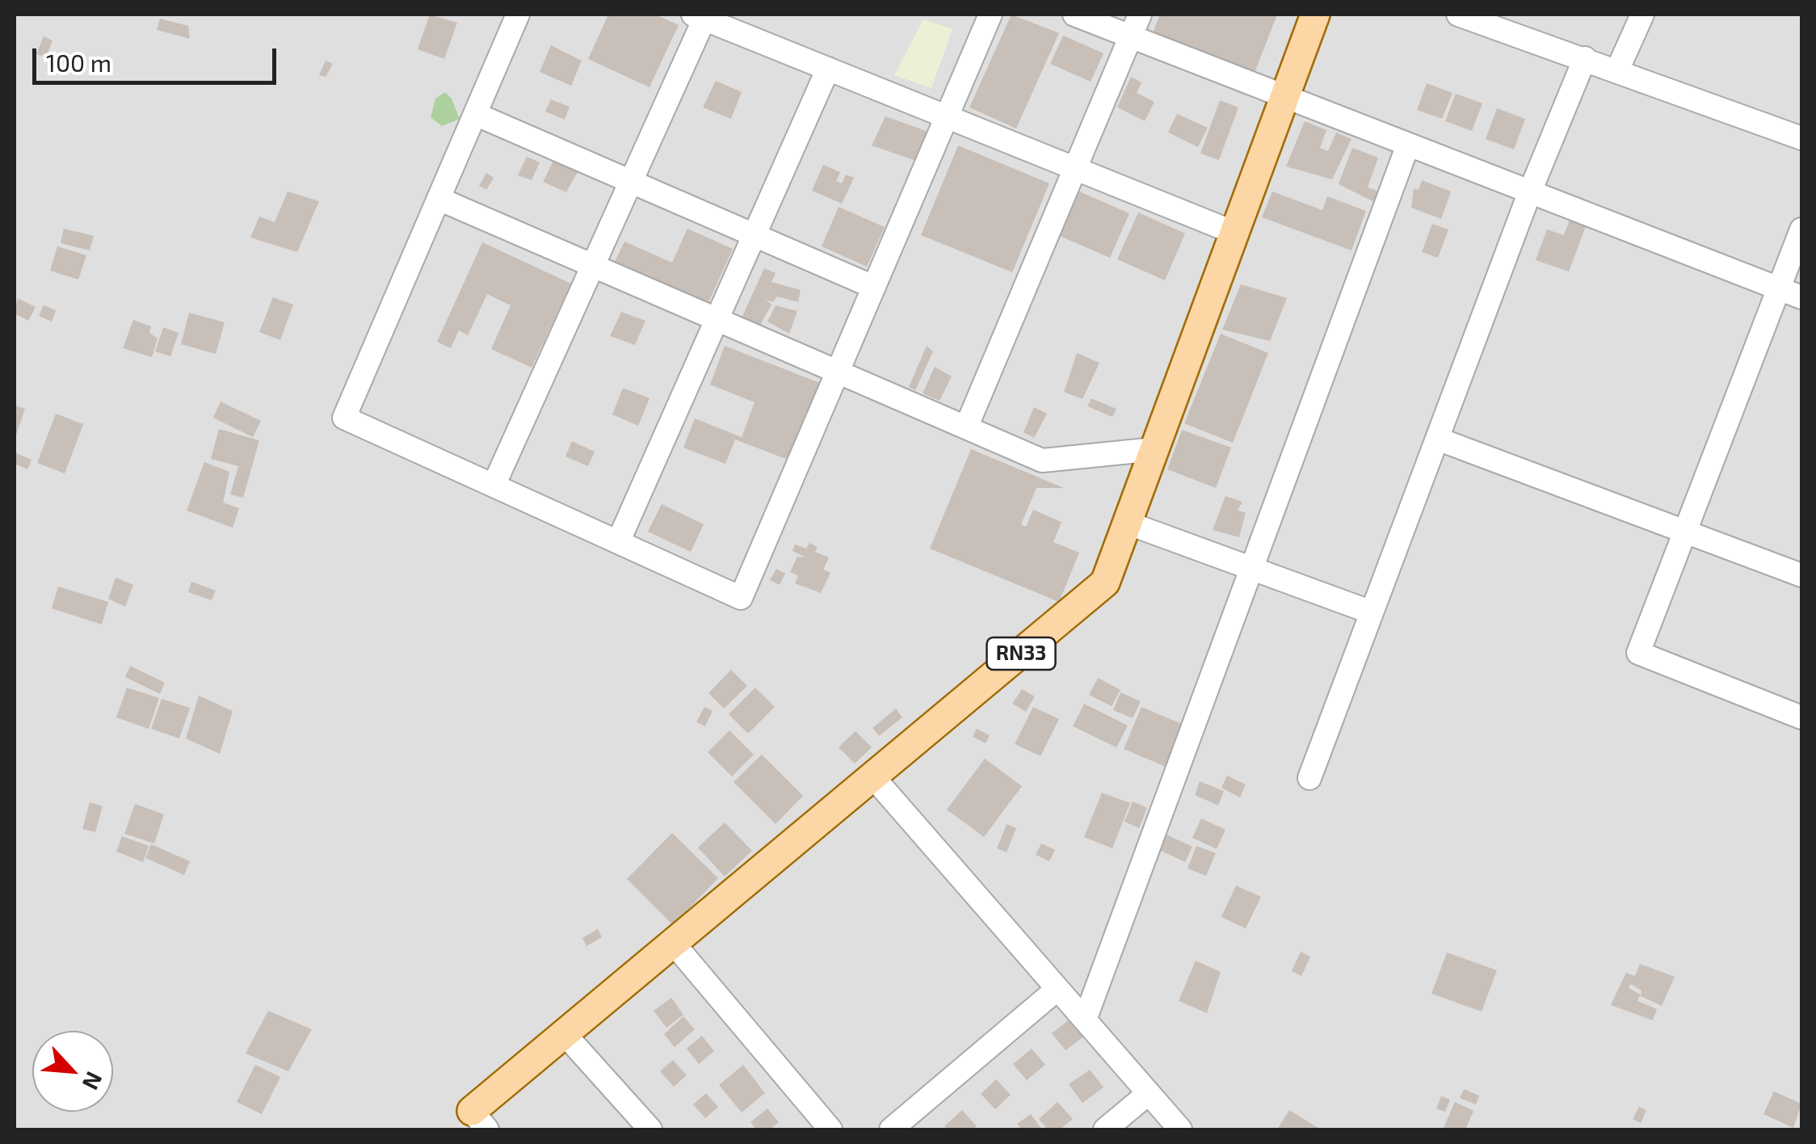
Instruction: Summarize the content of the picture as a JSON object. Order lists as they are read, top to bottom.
{
  "streets": {
    "main road": ["RN33"]
  },
  "scale_bar": "100 m",
  "north": "bottom right"
}
